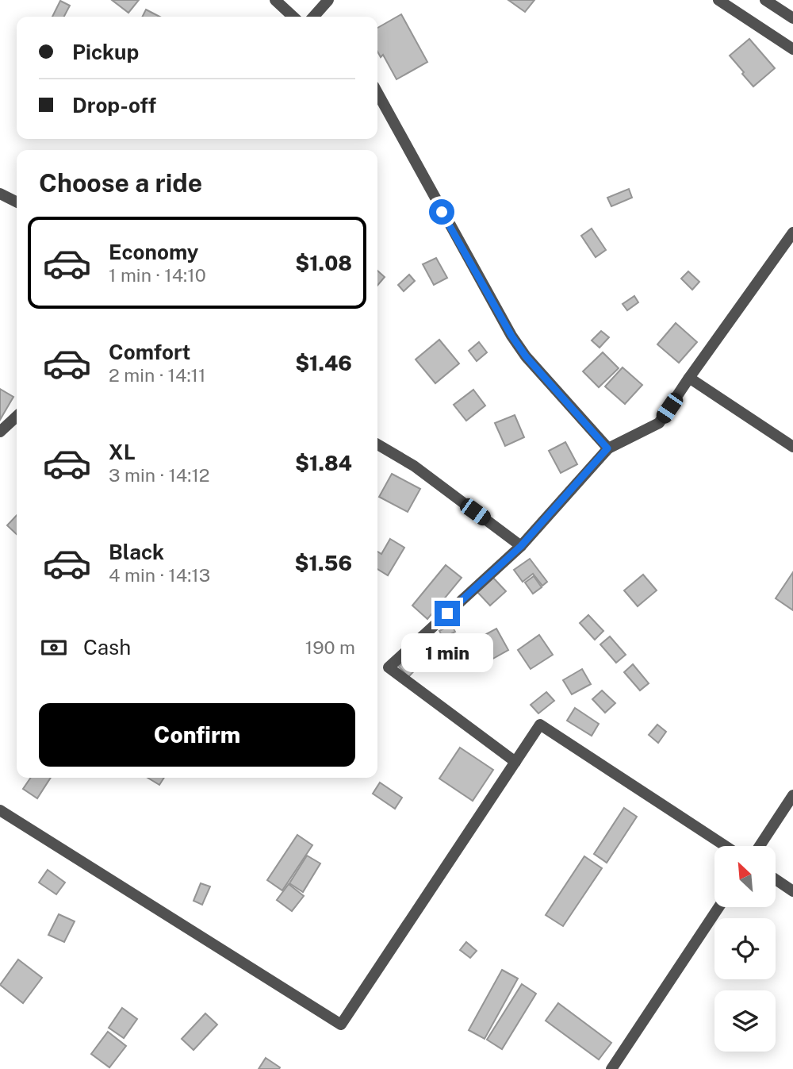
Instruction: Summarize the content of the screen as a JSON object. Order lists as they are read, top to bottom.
{
  "north": "top left",
  "page": {
    "banner": ["Pickup", "Drop-off"],
    "heading": "Choose a ride",
    "list": [
      {
        "name": "Economy",
        "note": "1 min · 14:10",
        "value": "$1.08"
      },
      {
        "name": "Comfort",
        "note": "2 min · 14:11",
        "value": "$1.46"
      },
      {
        "name": "XL",
        "note": "3 min · 14:12",
        "value": "$1.84"
      },
      {
        "name": "Black",
        "note": "4 min · 14:13",
        "value": "$1.56"
      }
    ],
    "pay": ["Cash", "190 m"],
    "bubble": "1 min",
    "buttons": "Confirm"
  }
}
